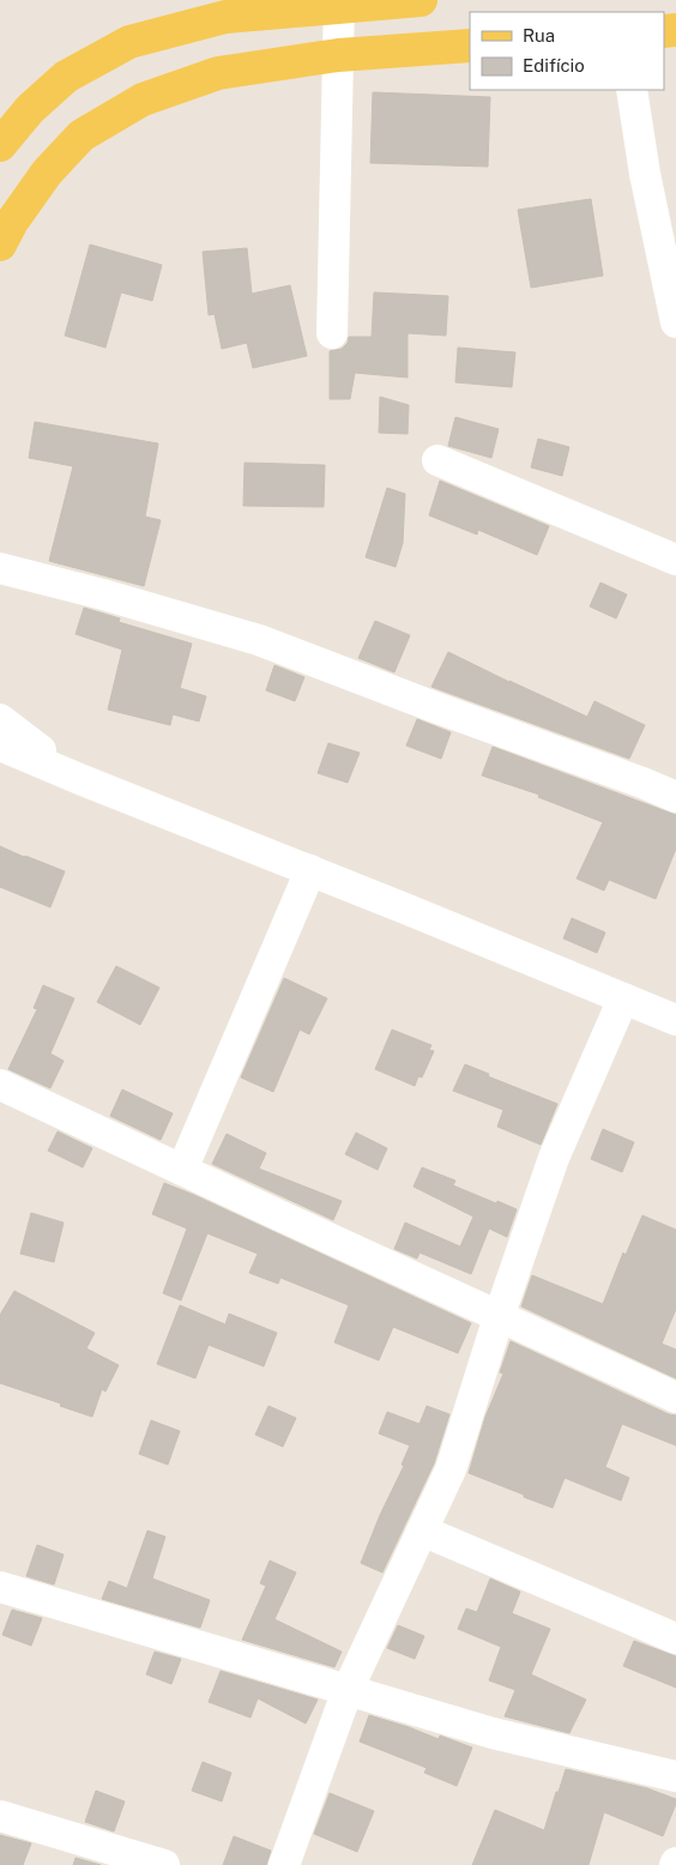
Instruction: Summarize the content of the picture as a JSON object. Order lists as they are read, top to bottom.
{
  "legend": ["Rua", "Edifício"]
}
